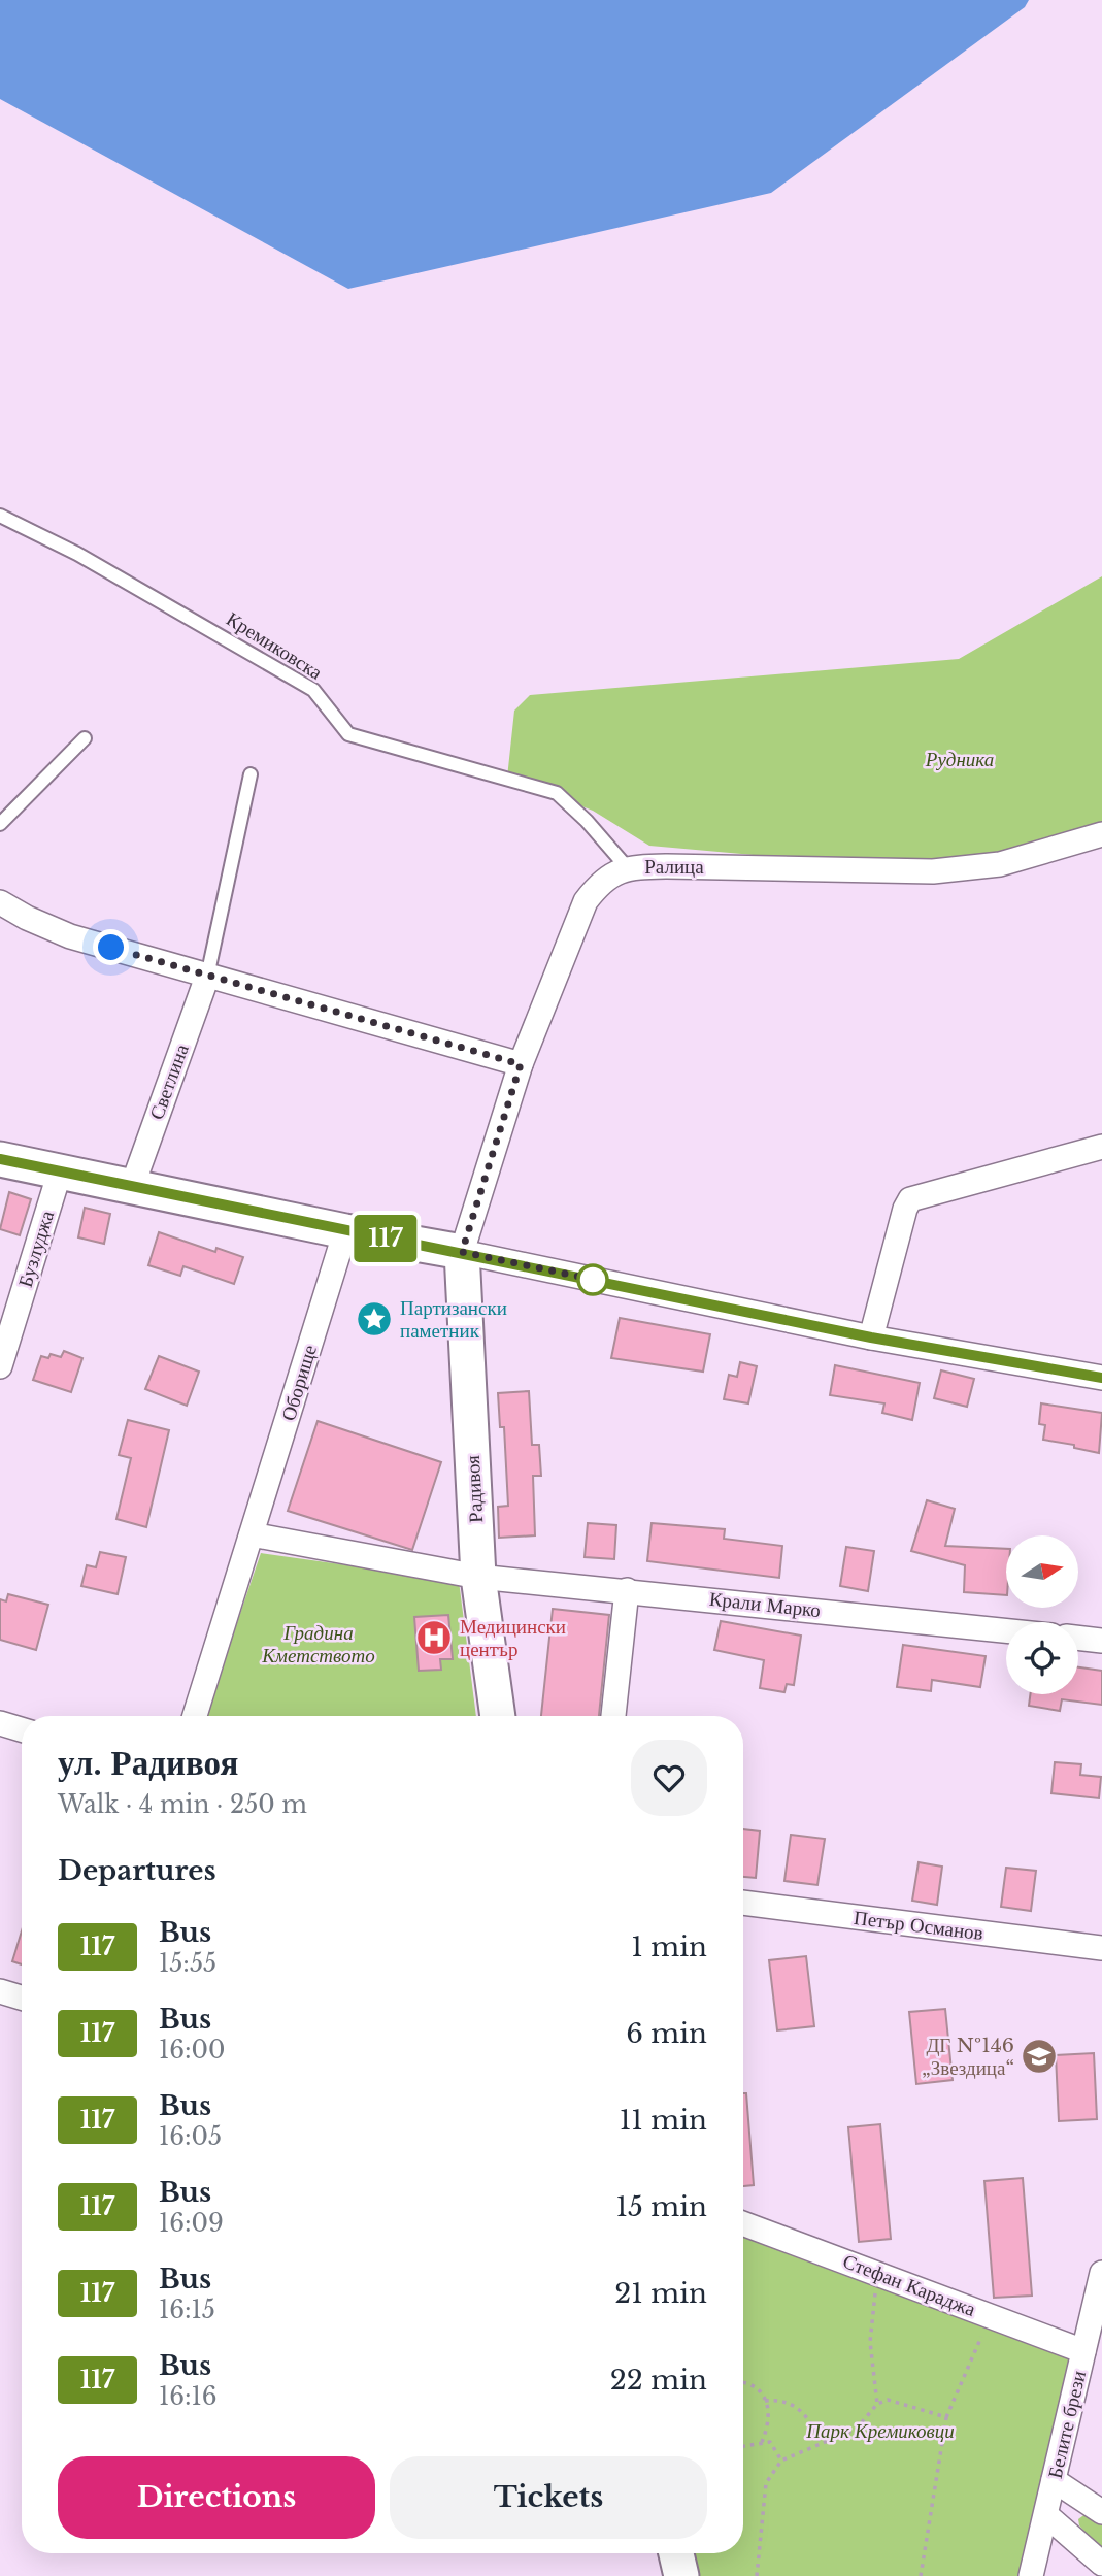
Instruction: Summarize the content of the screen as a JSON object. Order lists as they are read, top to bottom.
{
  "streets": {
    "street": [
      "Ралица",
      "Светлина",
      "Бузлуджа",
      "Оборище",
      "Радивоя",
      "Крали Марко",
      "Петър Османов",
      "Стефан Караджа",
      "Белите брези"
    ],
    "lane": ["Кремиковска"]
  },
  "crossings": [
    ["Кремиковска", "Ралица"],
    ["Ралица", "Радивоя"],
    ["Радивоя", "Крали Марко"],
    ["Стефан Караджа", "Белите брези"]
  ],
  "parks": ["Рудника", "Градина Кметството", "Парк Кремиковци"],
  "places": {
    "place": ["Партизански паметник"],
    "hospital": ["Медицински център"],
    "school or university": ["ДГ №146 „Звездица“"]
  },
  "lines": ["bus line 117"],
  "north": "right",
  "page": {
    "on_map": "117",
    "heading": [
      ["ул. Радивоя", "Walk · 4 min · 250 m"],
      "Departures"
    ],
    "list": [
      {
        "mark": "117",
        "name": "Bus",
        "note": "15:55",
        "value": "1 min"
      },
      {
        "mark": "117",
        "name": "Bus",
        "note": "16:00",
        "value": "6 min"
      },
      {
        "mark": "117",
        "name": "Bus",
        "note": "16:05",
        "value": "11 min"
      },
      {
        "mark": "117",
        "name": "Bus",
        "note": "16:09",
        "value": "15 min"
      },
      {
        "mark": "117",
        "name": "Bus",
        "note": "16:15",
        "value": "21 min"
      },
      {
        "mark": "117",
        "name": "Bus",
        "note": "16:16",
        "value": "22 min"
      }
    ],
    "buttons": ["Directions", "Tickets"]
  }
}
